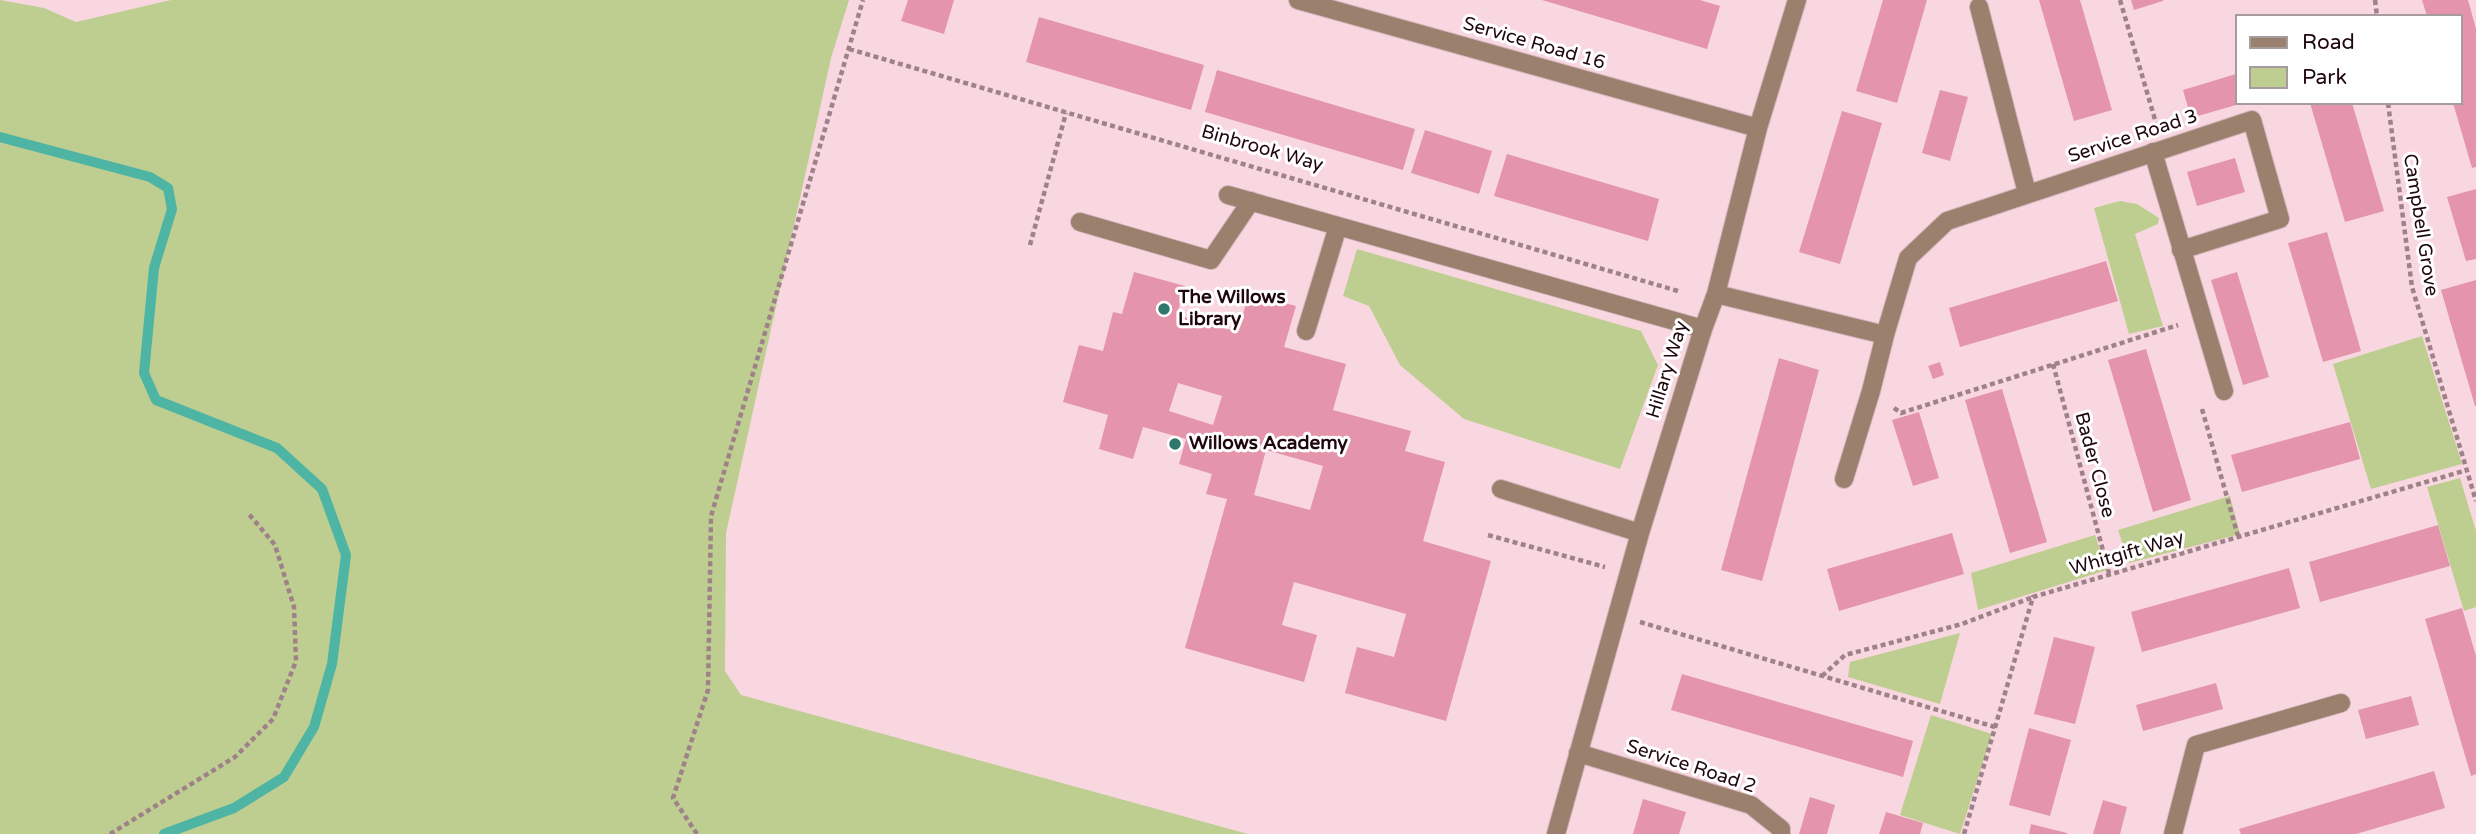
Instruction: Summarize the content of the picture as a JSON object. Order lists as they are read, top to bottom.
{
  "streets": {
    "street": [
      "Service Road 16",
      "Service Road 3",
      "Hillary Way",
      "Service Road 2"
    ],
    "path": [
      "Binbrook Way",
      "Campbell Grove",
      "Bader Close",
      "Whitgift Way"
    ]
  },
  "crossings": [
    ["Service Road 16", "Hillary Way"],
    ["Binbrook Way", "Hillary Way"],
    ["Campbell Grove", "Whitgift Way"],
    ["Hillary Way", "Service Road 2"],
    ["Bader Close", "Whitgift Way"]
  ],
  "places": ["The Willows Library", "Willows Academy"],
  "legend": ["Road", "Park"]
}
